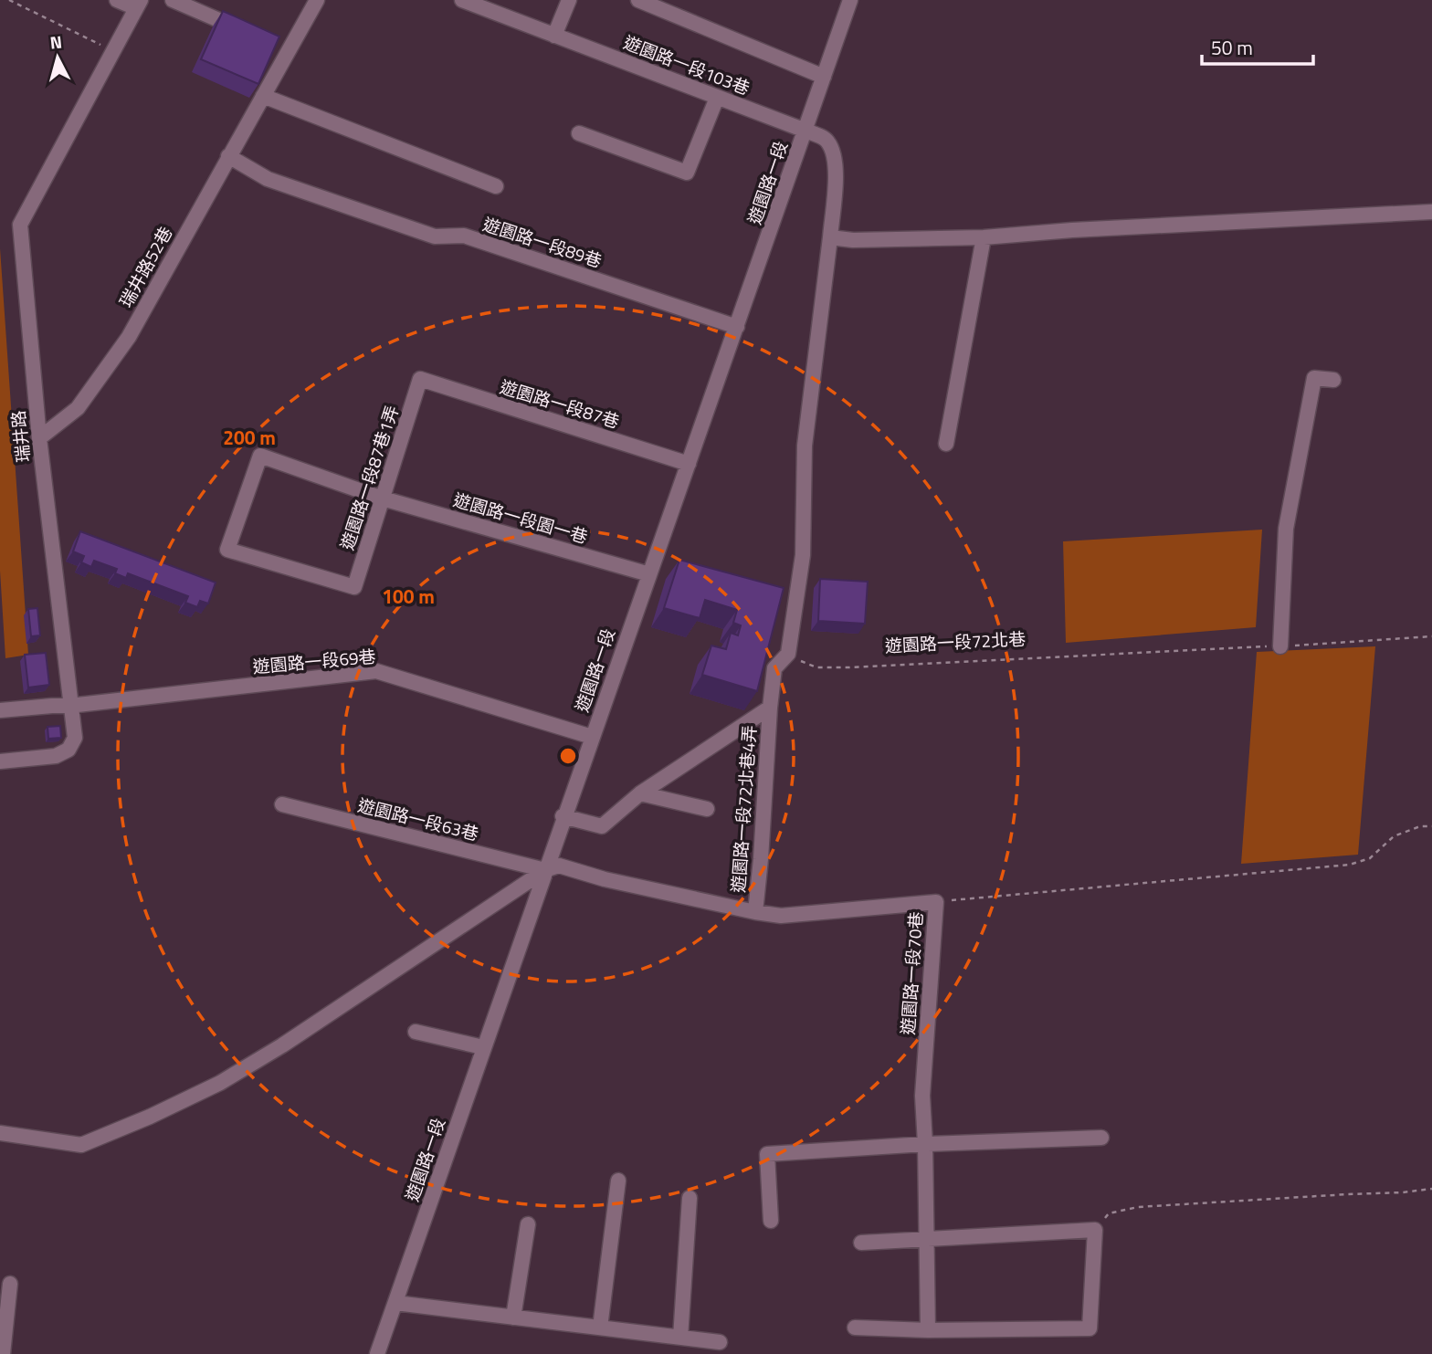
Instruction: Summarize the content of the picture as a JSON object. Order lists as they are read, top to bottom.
{
  "streets": {
    "street": [
      "遊園路一段103巷",
      "遊園路一段",
      "遊園路一段89巷",
      "瑞井路52巷",
      "遊園路一段87巷",
      "瑞井路",
      "遊園路一段87巷1弄",
      "遊園路一段園一巷",
      "遊園路一段69巷",
      "遊園路一段72北巷4弄",
      "遊園路一段63巷",
      "遊園路一段70巷"
    ],
    "path": ["遊園路一段72北巷"]
  },
  "crossings": [
    ["遊園路一段103巷", "遊園路一段"],
    ["遊園路一段103巷", "遊園路一段72北巷"],
    ["遊園路一段", "遊園路一段89巷"],
    ["遊園路一段", "遊園路一段87巷"],
    ["遊園路一段", "遊園路一段園一巷"],
    ["遊園路一段", "遊園路一段69巷"],
    ["遊園路一段", "遊園路一段63巷"],
    ["遊園路一段", "遊園路一段70巷"],
    ["遊園路一段89巷", "瑞井路52巷"],
    ["瑞井路52巷", "瑞井路"],
    ["遊園路一段87巷", "遊園路一段87巷1弄"],
    ["瑞井路", "遊園路一段69巷"],
    ["遊園路一段87巷1弄", "遊園路一段園一巷"],
    ["遊園路一段72北巷4弄", "遊園路一段70巷"],
    ["遊園路一段63巷", "遊園路一段70巷"]
  ],
  "scale_bar": "50 m",
  "north": "top",
  "rings": ["200 m", "100 m"]
}
